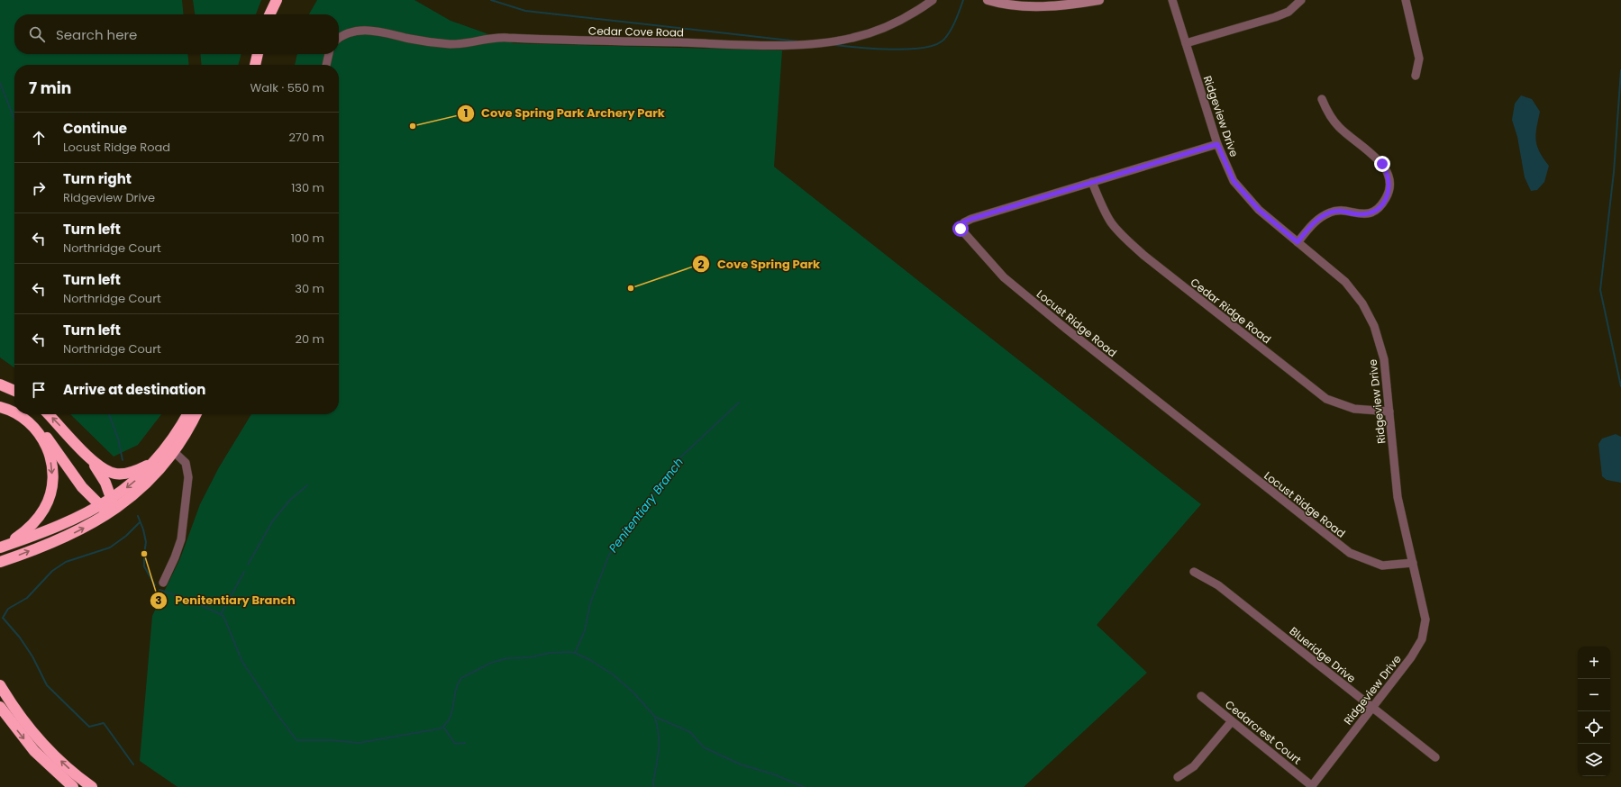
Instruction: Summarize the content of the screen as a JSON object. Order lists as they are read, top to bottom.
{
  "streets": {
    "street": [
      "Cedar Cove Road",
      "Ridgeview Drive",
      "Cedar Ridge Road",
      "Locust Ridge Road",
      "Blueridge Drive",
      "Cedarcrest Court"
    ]
  },
  "crossings": [
    ["Ridgeview Drive", "Cedar Ridge Road"],
    ["Ridgeview Drive", "Locust Ridge Road"],
    ["Ridgeview Drive", "Blueridge Drive"],
    ["Ridgeview Drive", "Cedarcrest Court"],
    ["Cedar Ridge Road", "Locust Ridge Road"]
  ],
  "water": ["Penitentiary Branch"],
  "places": ["Cove Spring Park Archery Park", "Cove Spring Park", "Penitentiary Branch"],
  "page": {
    "search": "Search here",
    "heading": ["7 min", "Walk · 550 m"],
    "list": [
      ["Continue", "Locust Ridge Road", "270 m"],
      ["Turn right", "Ridgeview Drive", "130 m"],
      ["Turn left", "Northridge Court", "100 m"],
      ["Turn left", "Northridge Court", "30 m"],
      ["Turn left", "Northridge Court", "20 m"],
      "Arrive at destination"
    ],
    "map_buttons": ["+", "−"]
  }
}
